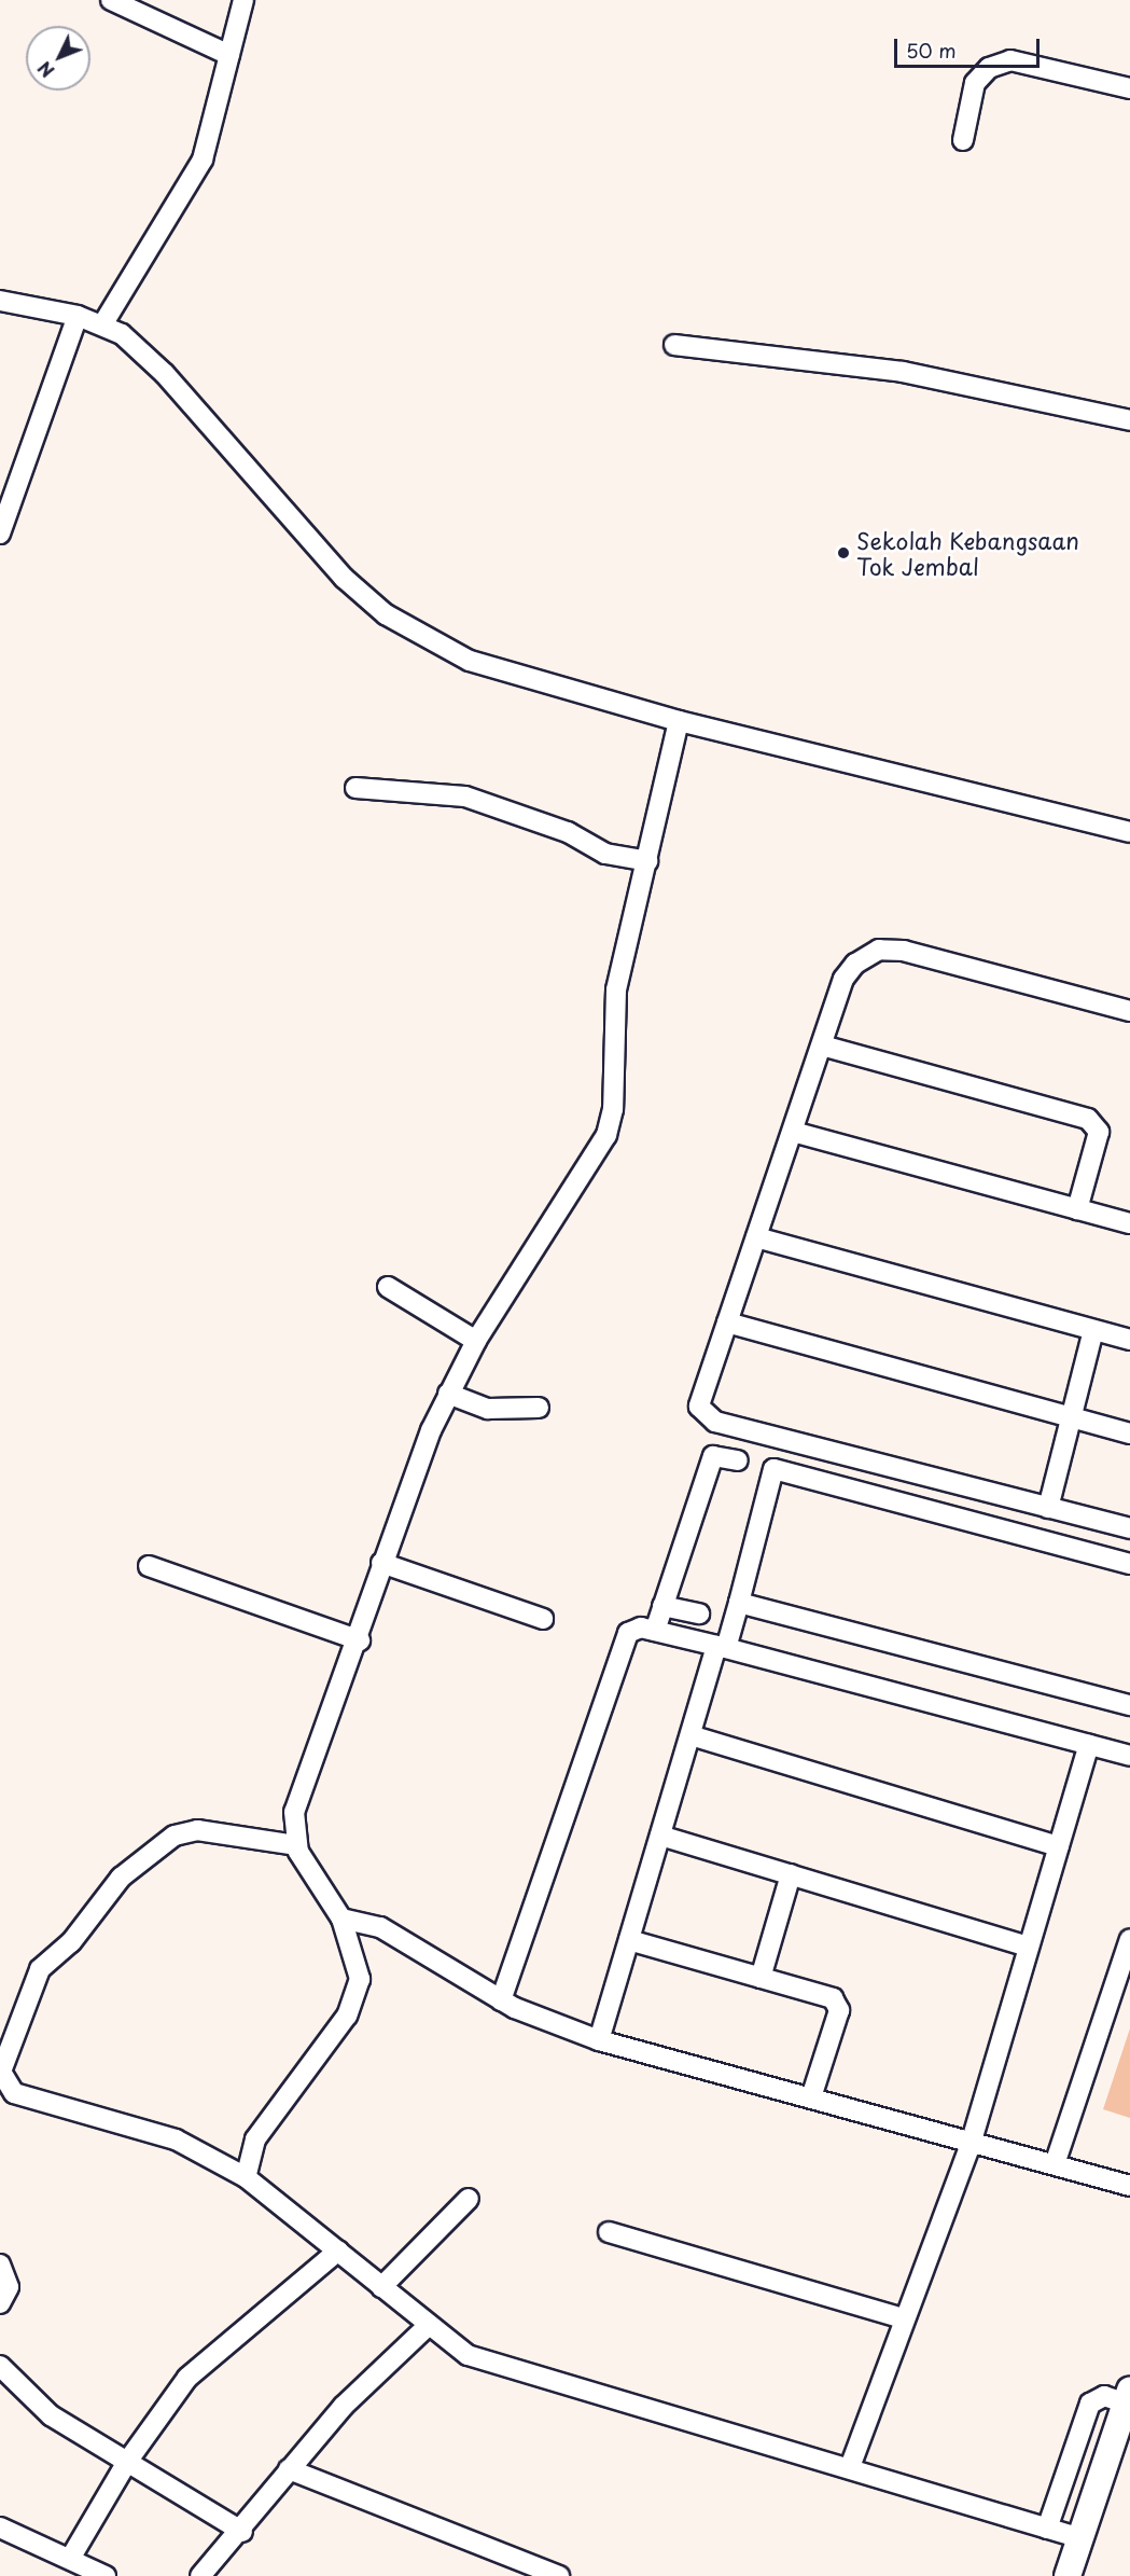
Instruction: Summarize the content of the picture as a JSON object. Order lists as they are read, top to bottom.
{
  "places": ["Sekolah Kebangsaan Tok Jembal"],
  "scale_bar": "50 m",
  "north": "bottom left"
}
